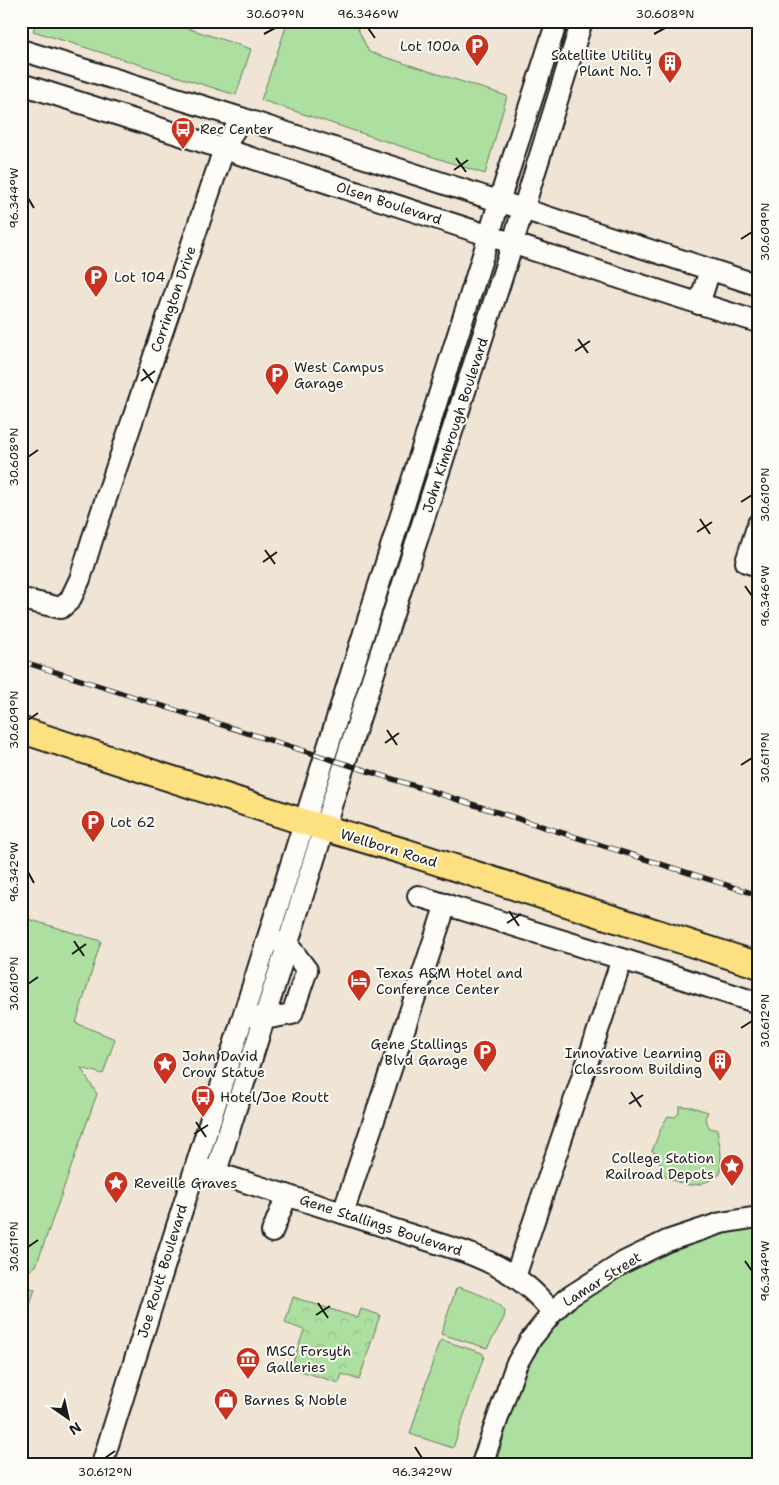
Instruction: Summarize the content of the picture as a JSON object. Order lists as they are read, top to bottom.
{
  "streets": {
    "main road": ["Wellborn Road"],
    "street": [
      "Olsen Boulevard",
      "Corrington Drive",
      "John Kimbrough Boulevard",
      "Gene Stallings Boulevard",
      "Joe Routt Boulevard",
      "Lamar Street"
    ]
  },
  "crossings": [
    ["Olsen Boulevard", "Corrington Drive"],
    ["Olsen Boulevard", "John Kimbrough Boulevard"],
    ["John Kimbrough Boulevard", "Wellborn Road"],
    ["John Kimbrough Boulevard", "Joe Routt Boulevard"],
    ["Wellborn Road", "Joe Routt Boulevard"],
    ["Gene Stallings Boulevard", "Joe Routt Boulevard"],
    ["Gene Stallings Boulevard", "Lamar Street"]
  ],
  "places": {
    "parking": [
      "Lot 100a",
      "Lot 104",
      "West Campus Garage",
      "Lot 62",
      "Gene Stallings Blvd Garage"
    ],
    "building": ["Satellite Utility Plant No. 1", "Innovative Learning Classroom Building"],
    "bus stop": ["Rec Center", "Hotel/Joe Routt"],
    "hotel": ["Texas A&M Hotel and Conference Center"],
    "place": ["John David Crow Statue", "College Station Railroad Depots", "Reveille Graves"],
    "museum": ["MSC Forsyth Galleries"],
    "shop": ["Barnes & Noble"]
  },
  "north": "bottom right",
  "coordinates": [
    "30.607°N",
    "96.346°W",
    "30.608°N",
    "96.344°W",
    "30.609°N",
    "30.610°N",
    "30.611°N",
    "96.342°W",
    "30.612°N"
  ]
}
